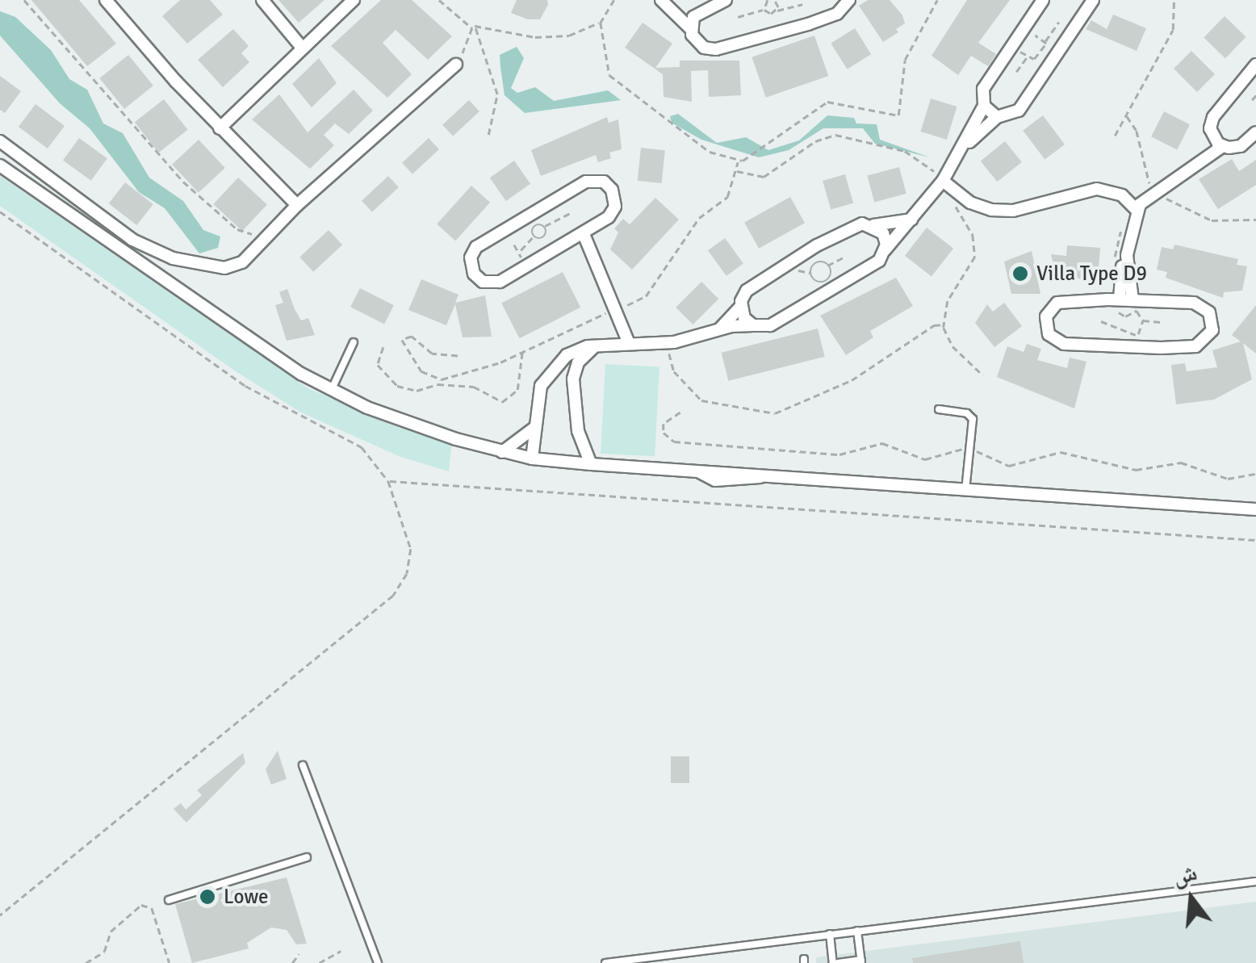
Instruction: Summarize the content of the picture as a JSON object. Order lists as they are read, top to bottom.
{
  "places": ["Villa Type D9", "Lowe"],
  "north": "top"
}
